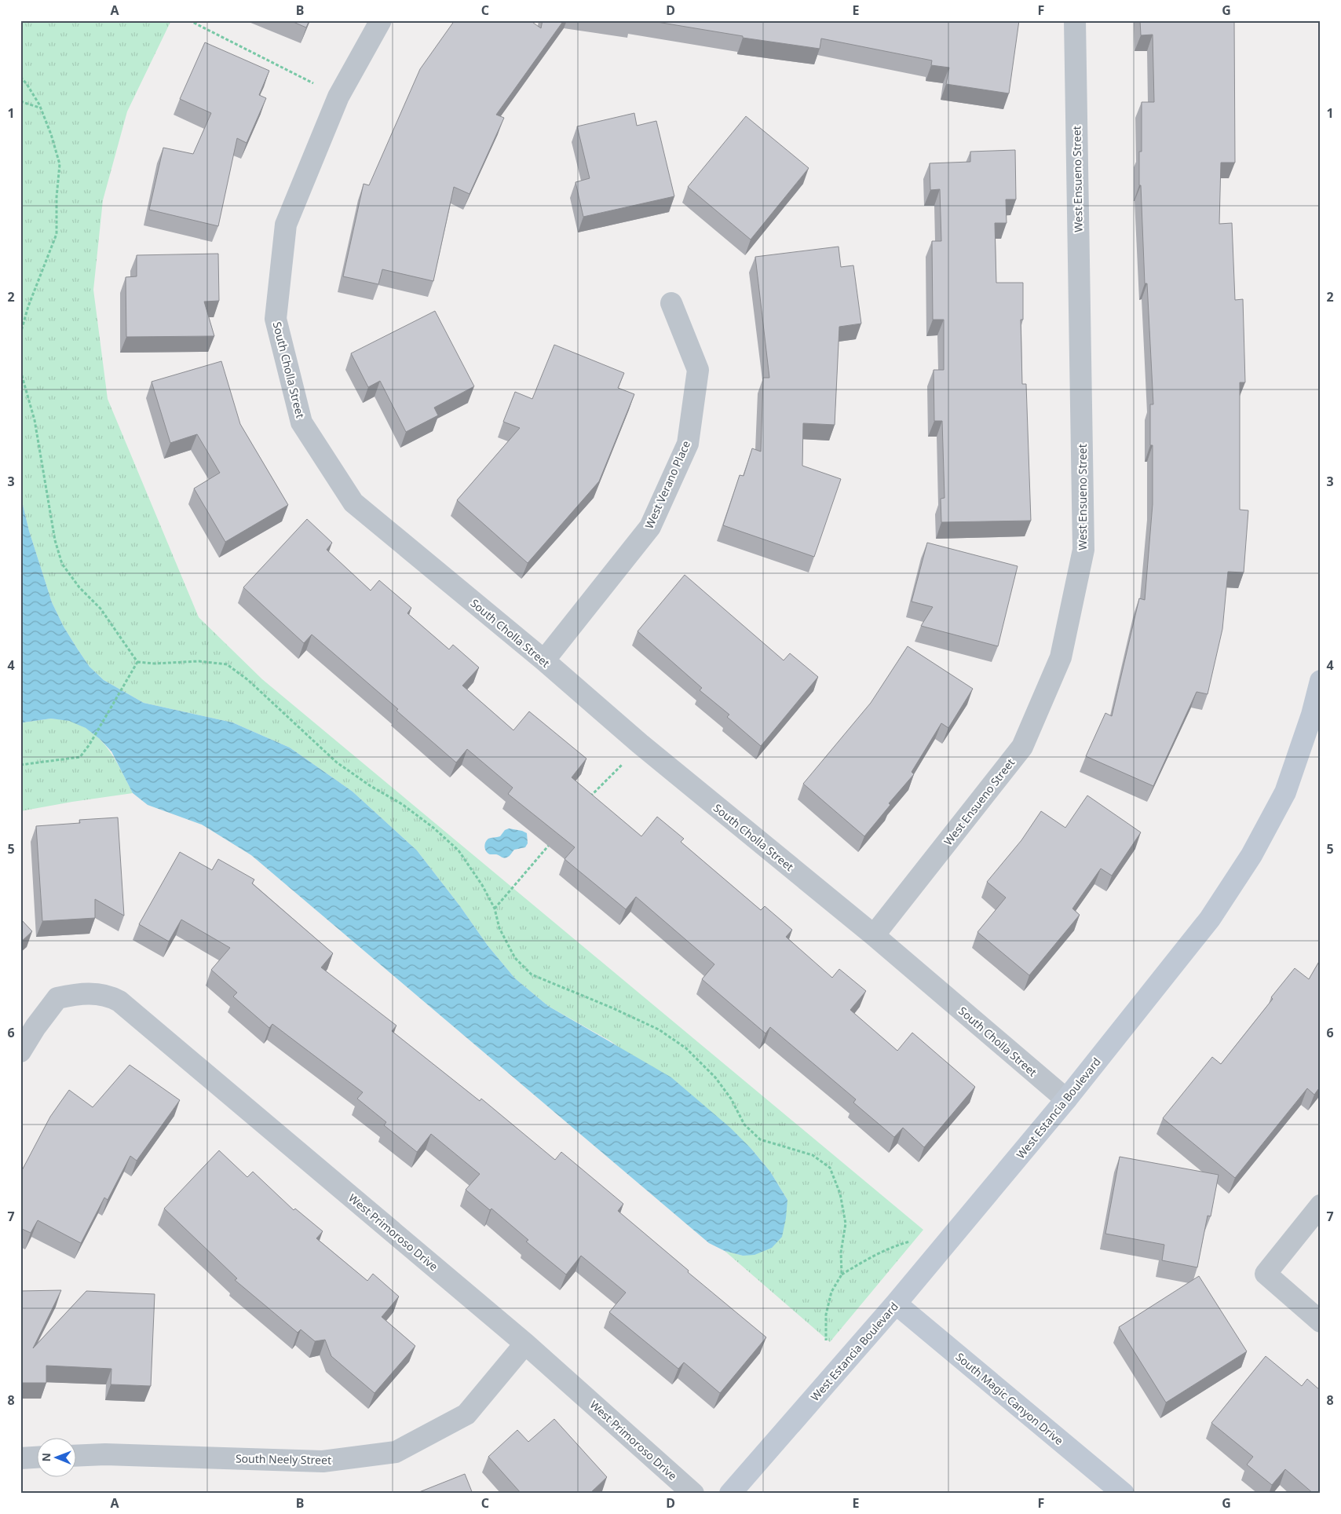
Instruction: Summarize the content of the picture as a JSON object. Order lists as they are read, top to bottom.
{
  "streets": {
    "street": [
      "West Ensueno Street",
      "South Cholla Street",
      "West Verano Place",
      "West Estancia Boulevard",
      "West Primoroso Drive",
      "South Magic Canyon Drive",
      "South Neely Street"
    ]
  },
  "crossings": [
    ["West Ensueno Street", "South Cholla Street"],
    ["South Cholla Street", "West Verano Place"],
    ["South Cholla Street", "West Estancia Boulevard"],
    ["West Estancia Boulevard", "South Magic Canyon Drive"],
    ["West Primoroso Drive", "South Neely Street"]
  ],
  "north": "left",
  "grid": {
    "columns": [
      "A",
      "B",
      "C",
      "D",
      "E",
      "F",
      "G"
    ],
    "rows": [
      "1",
      "2",
      "3",
      "4",
      "5",
      "6",
      "7",
      "8"
    ]
  }
}
